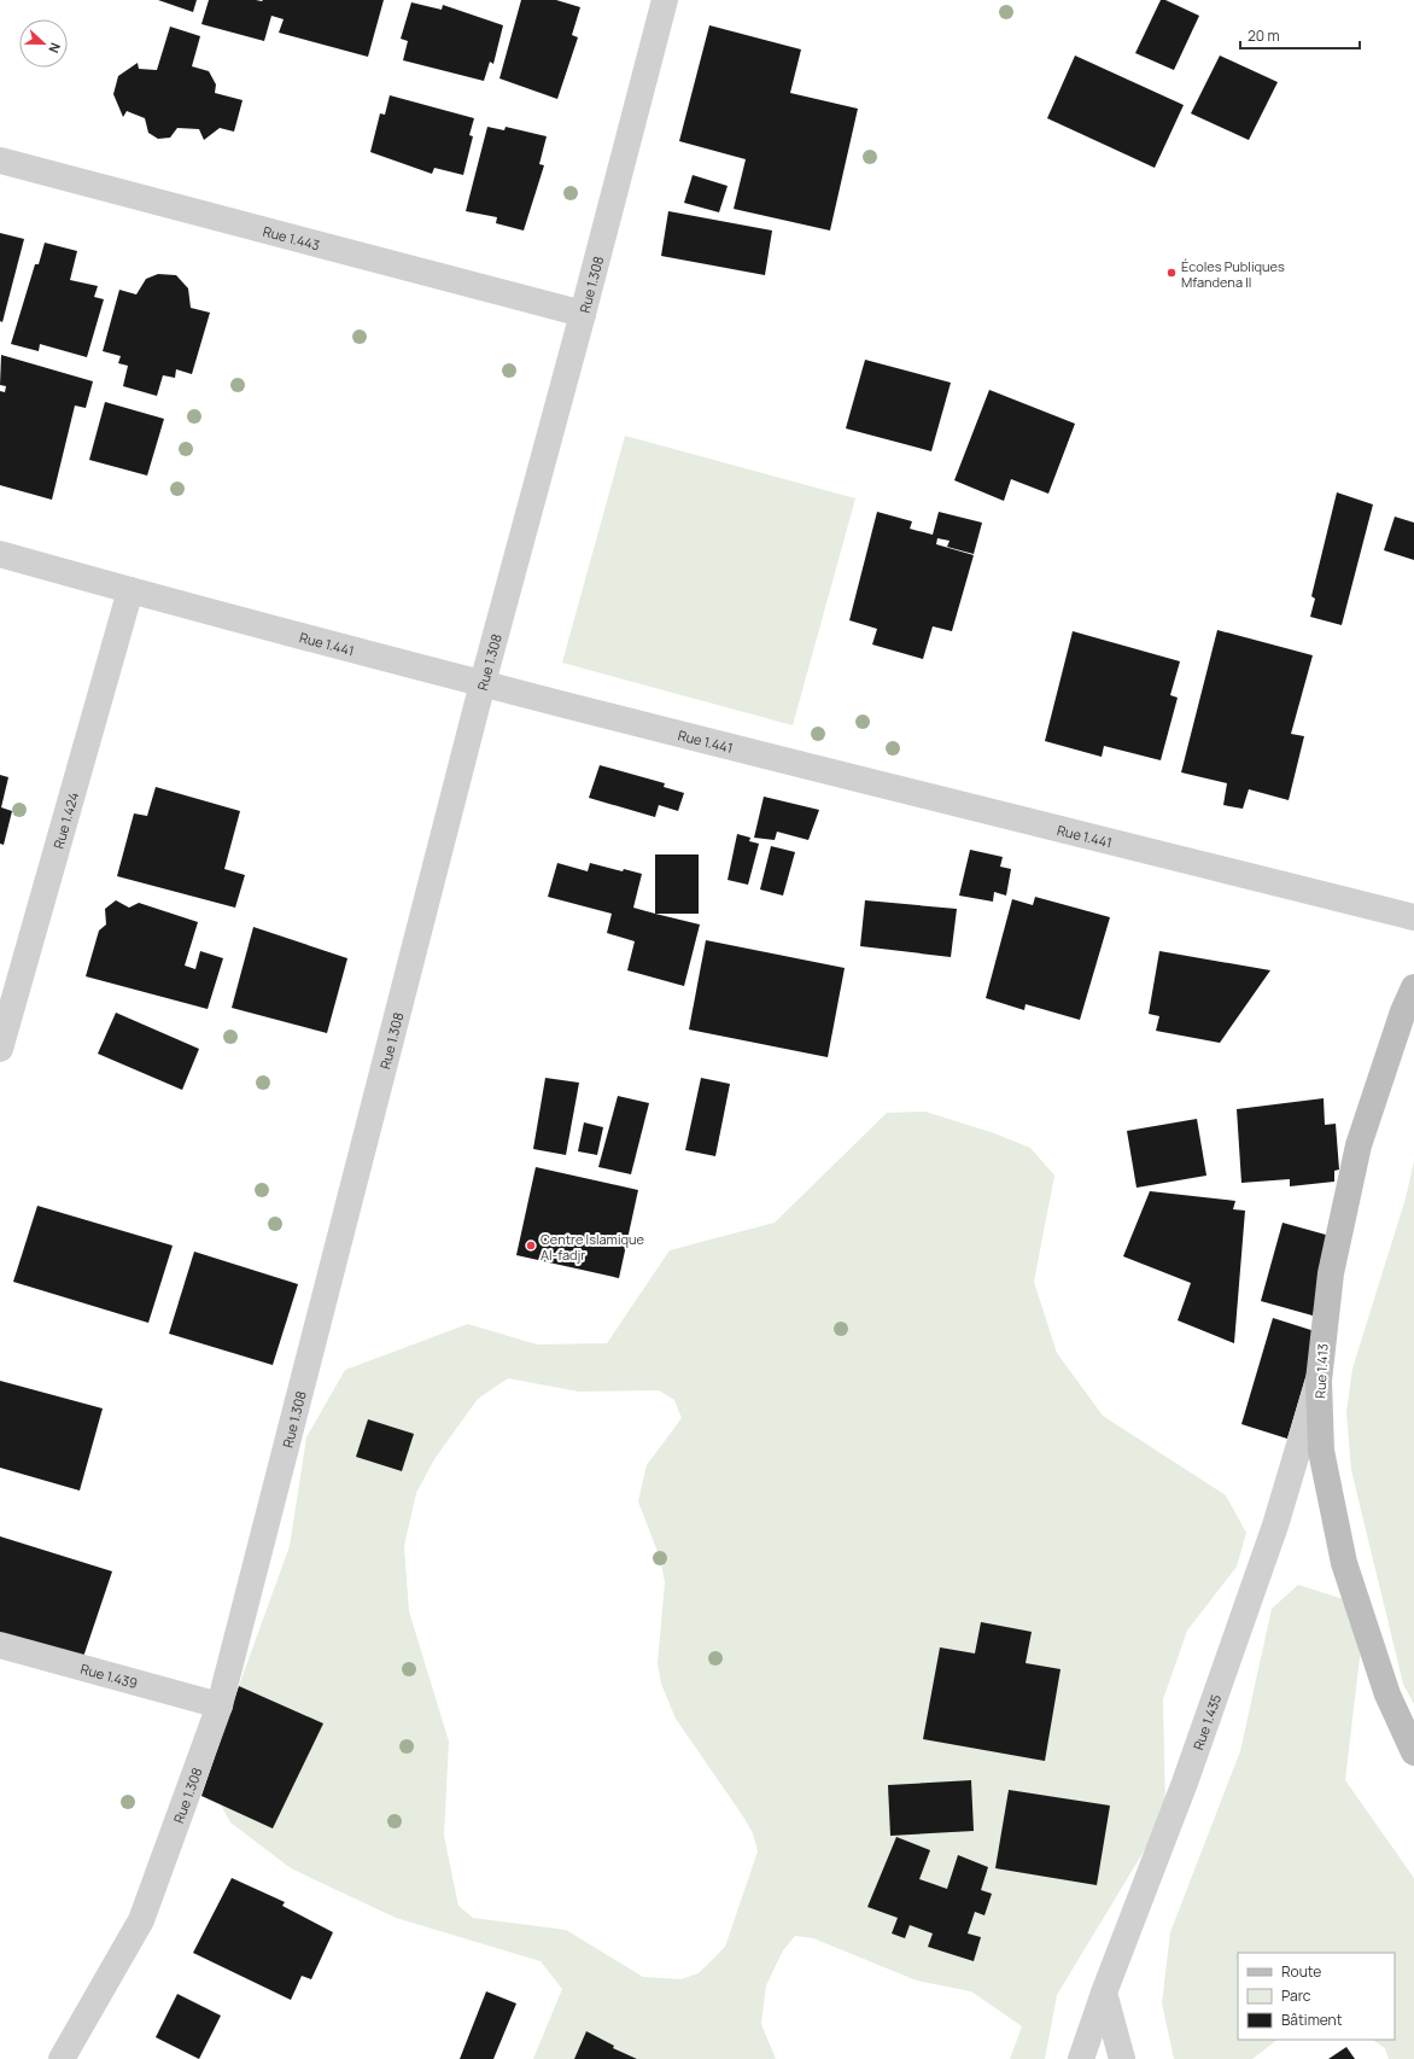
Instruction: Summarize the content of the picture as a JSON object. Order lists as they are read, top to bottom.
{
  "streets": {
    "street": [
      "Rue 1.443",
      "Rue 1.308",
      "Rue 1.441",
      "Rue 1.424",
      "Rue 1.413",
      "Rue 1.439",
      "Rue 1.435"
    ]
  },
  "crossings": [
    ["Rue 1.443", "Rue 1.308"],
    ["Rue 1.308", "Rue 1.441"],
    ["Rue 1.308", "Rue 1.439"],
    ["Rue 1.441", "Rue 1.424"],
    ["Rue 1.413", "Rue 1.435"]
  ],
  "places": ["Écoles Publiques Mfandena II", "Centre Islamique Al-fadjr"],
  "legend": ["Route", "Parc", "Bâtiment"],
  "scale_bar": "20 m",
  "north": "right"
}
